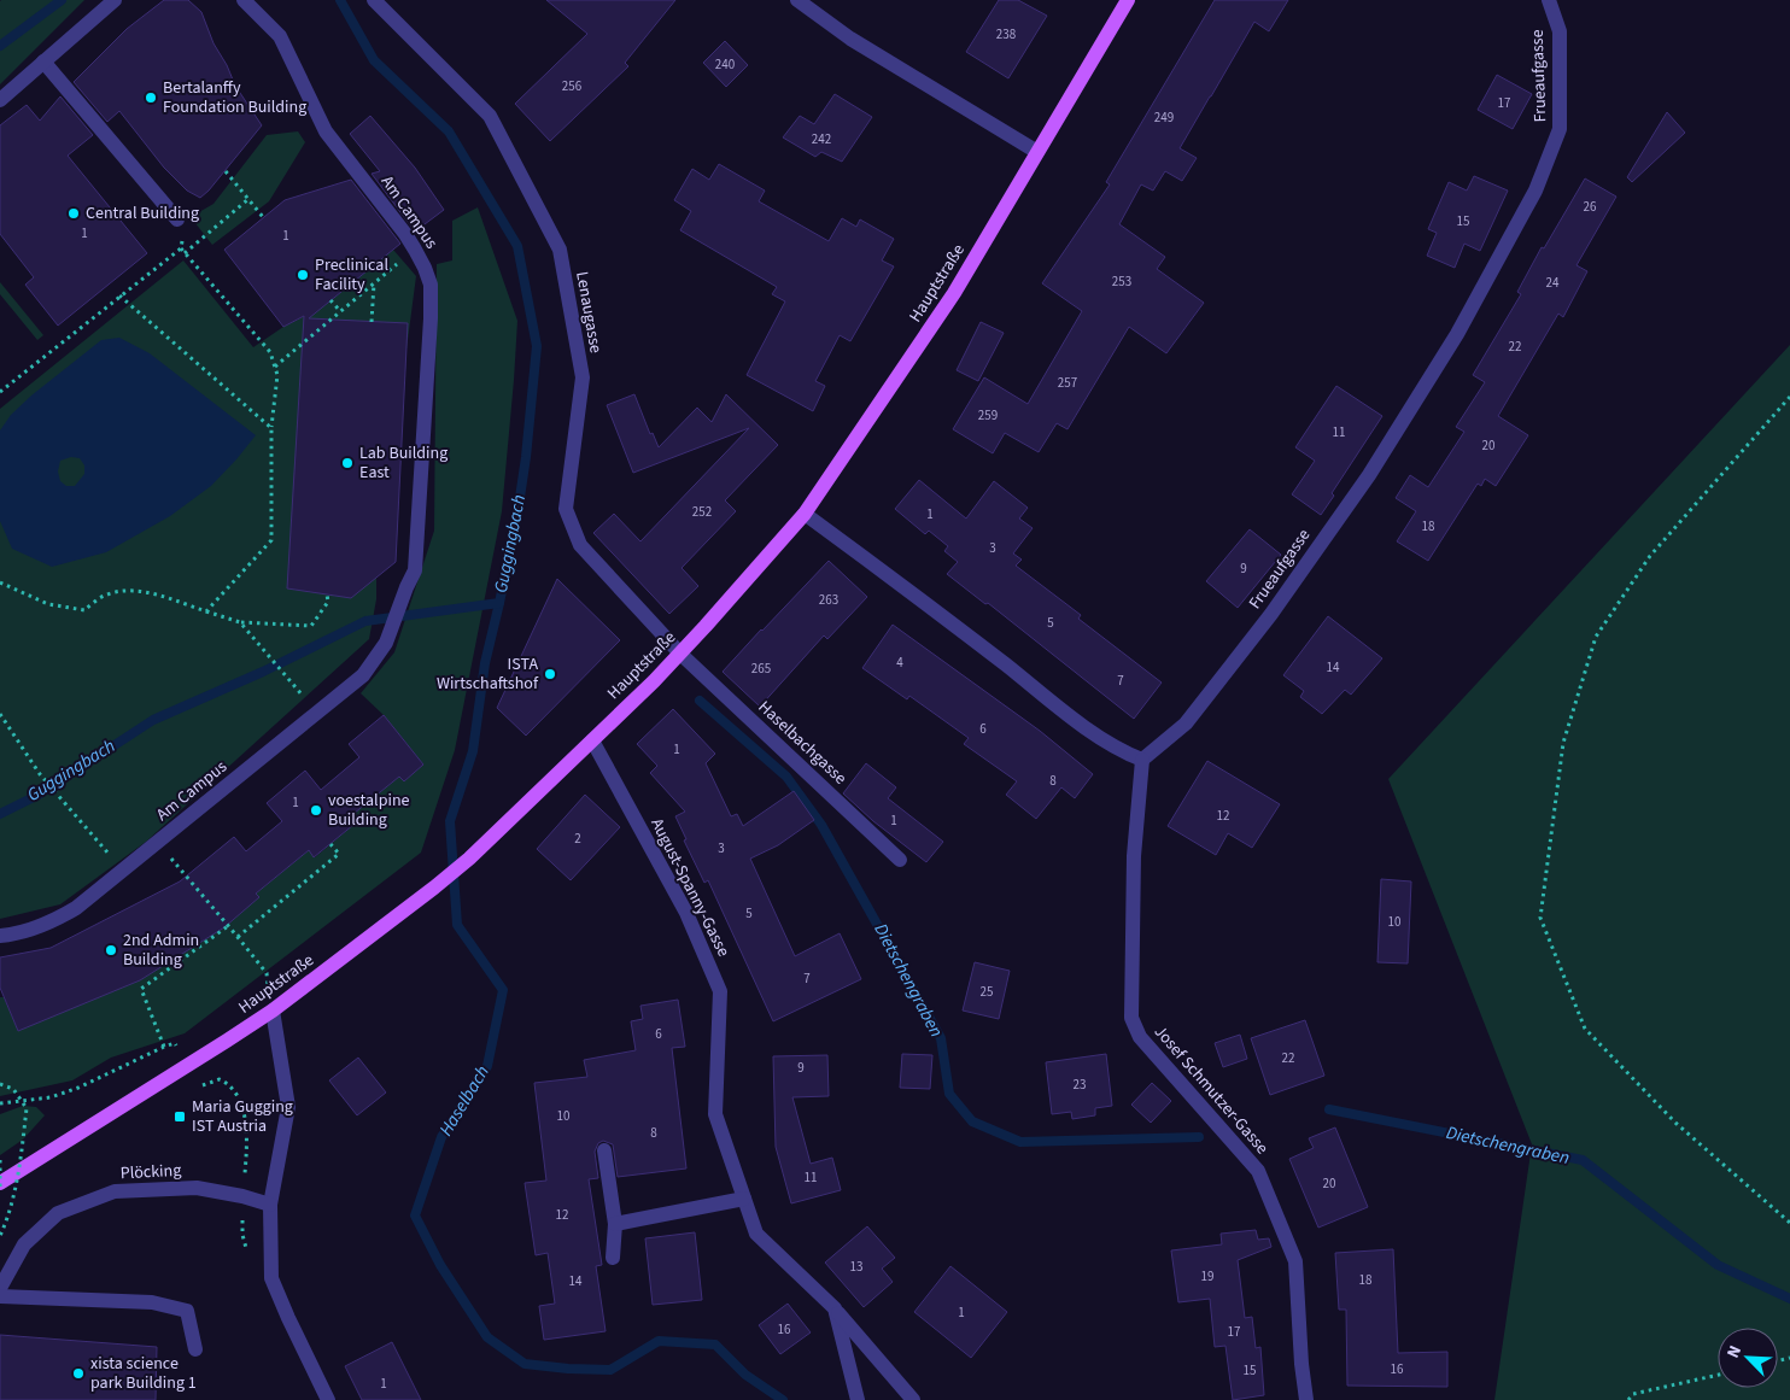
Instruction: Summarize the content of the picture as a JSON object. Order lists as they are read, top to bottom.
{
  "streets": {
    "main road": ["Hauptstraße"],
    "street": [
      "Frueaufgasse",
      "Am Campus",
      "Lenaugasse",
      "Haselbachgasse",
      "August-Spanny-Gasse",
      "Josef Schmutzer-Gasse",
      "Plöcking"
    ]
  },
  "crossings": [
    ["Frueaufgasse", "Josef Schmutzer-Gasse"],
    ["Hauptstraße", "Lenaugasse"],
    ["Hauptstraße", "Haselbachgasse"],
    ["Hauptstraße", "August-Spanny-Gasse"],
    ["Lenaugasse", "Haselbachgasse"]
  ],
  "water": ["Guggingbach", "Dietschengraben", "Haselbach"],
  "places": {
    "other": [
      "Bertalanffy Foundation Building",
      "Central Building",
      "Preclinical Facility",
      "Lab Building East",
      "ISTA Wirtschaftshof",
      "voestalpine Building",
      "2nd Admin Building",
      "xista science park Building 1"
    ],
    "transit": ["Maria Gugging IST Austria"]
  },
  "house_numbers": [
    "238",
    "240",
    "256",
    "17",
    "249",
    "242",
    "26",
    "15",
    "1",
    "1",
    "253",
    "24",
    "22",
    "257",
    "259",
    "11",
    "20",
    "252",
    "1",
    "18",
    "3",
    "9",
    "263",
    "5",
    "4",
    "14",
    "265",
    "7",
    "6",
    "1",
    "8",
    "1",
    "12",
    "1",
    "2",
    "3",
    "5",
    "10",
    "7",
    "25",
    "6",
    "22",
    "9",
    "23",
    "10",
    "8",
    "11",
    "20",
    "12",
    "13",
    "19",
    "18",
    "14",
    "1",
    "16",
    "17",
    "16",
    "15",
    "1"
  ],
  "north": "top left"
}
